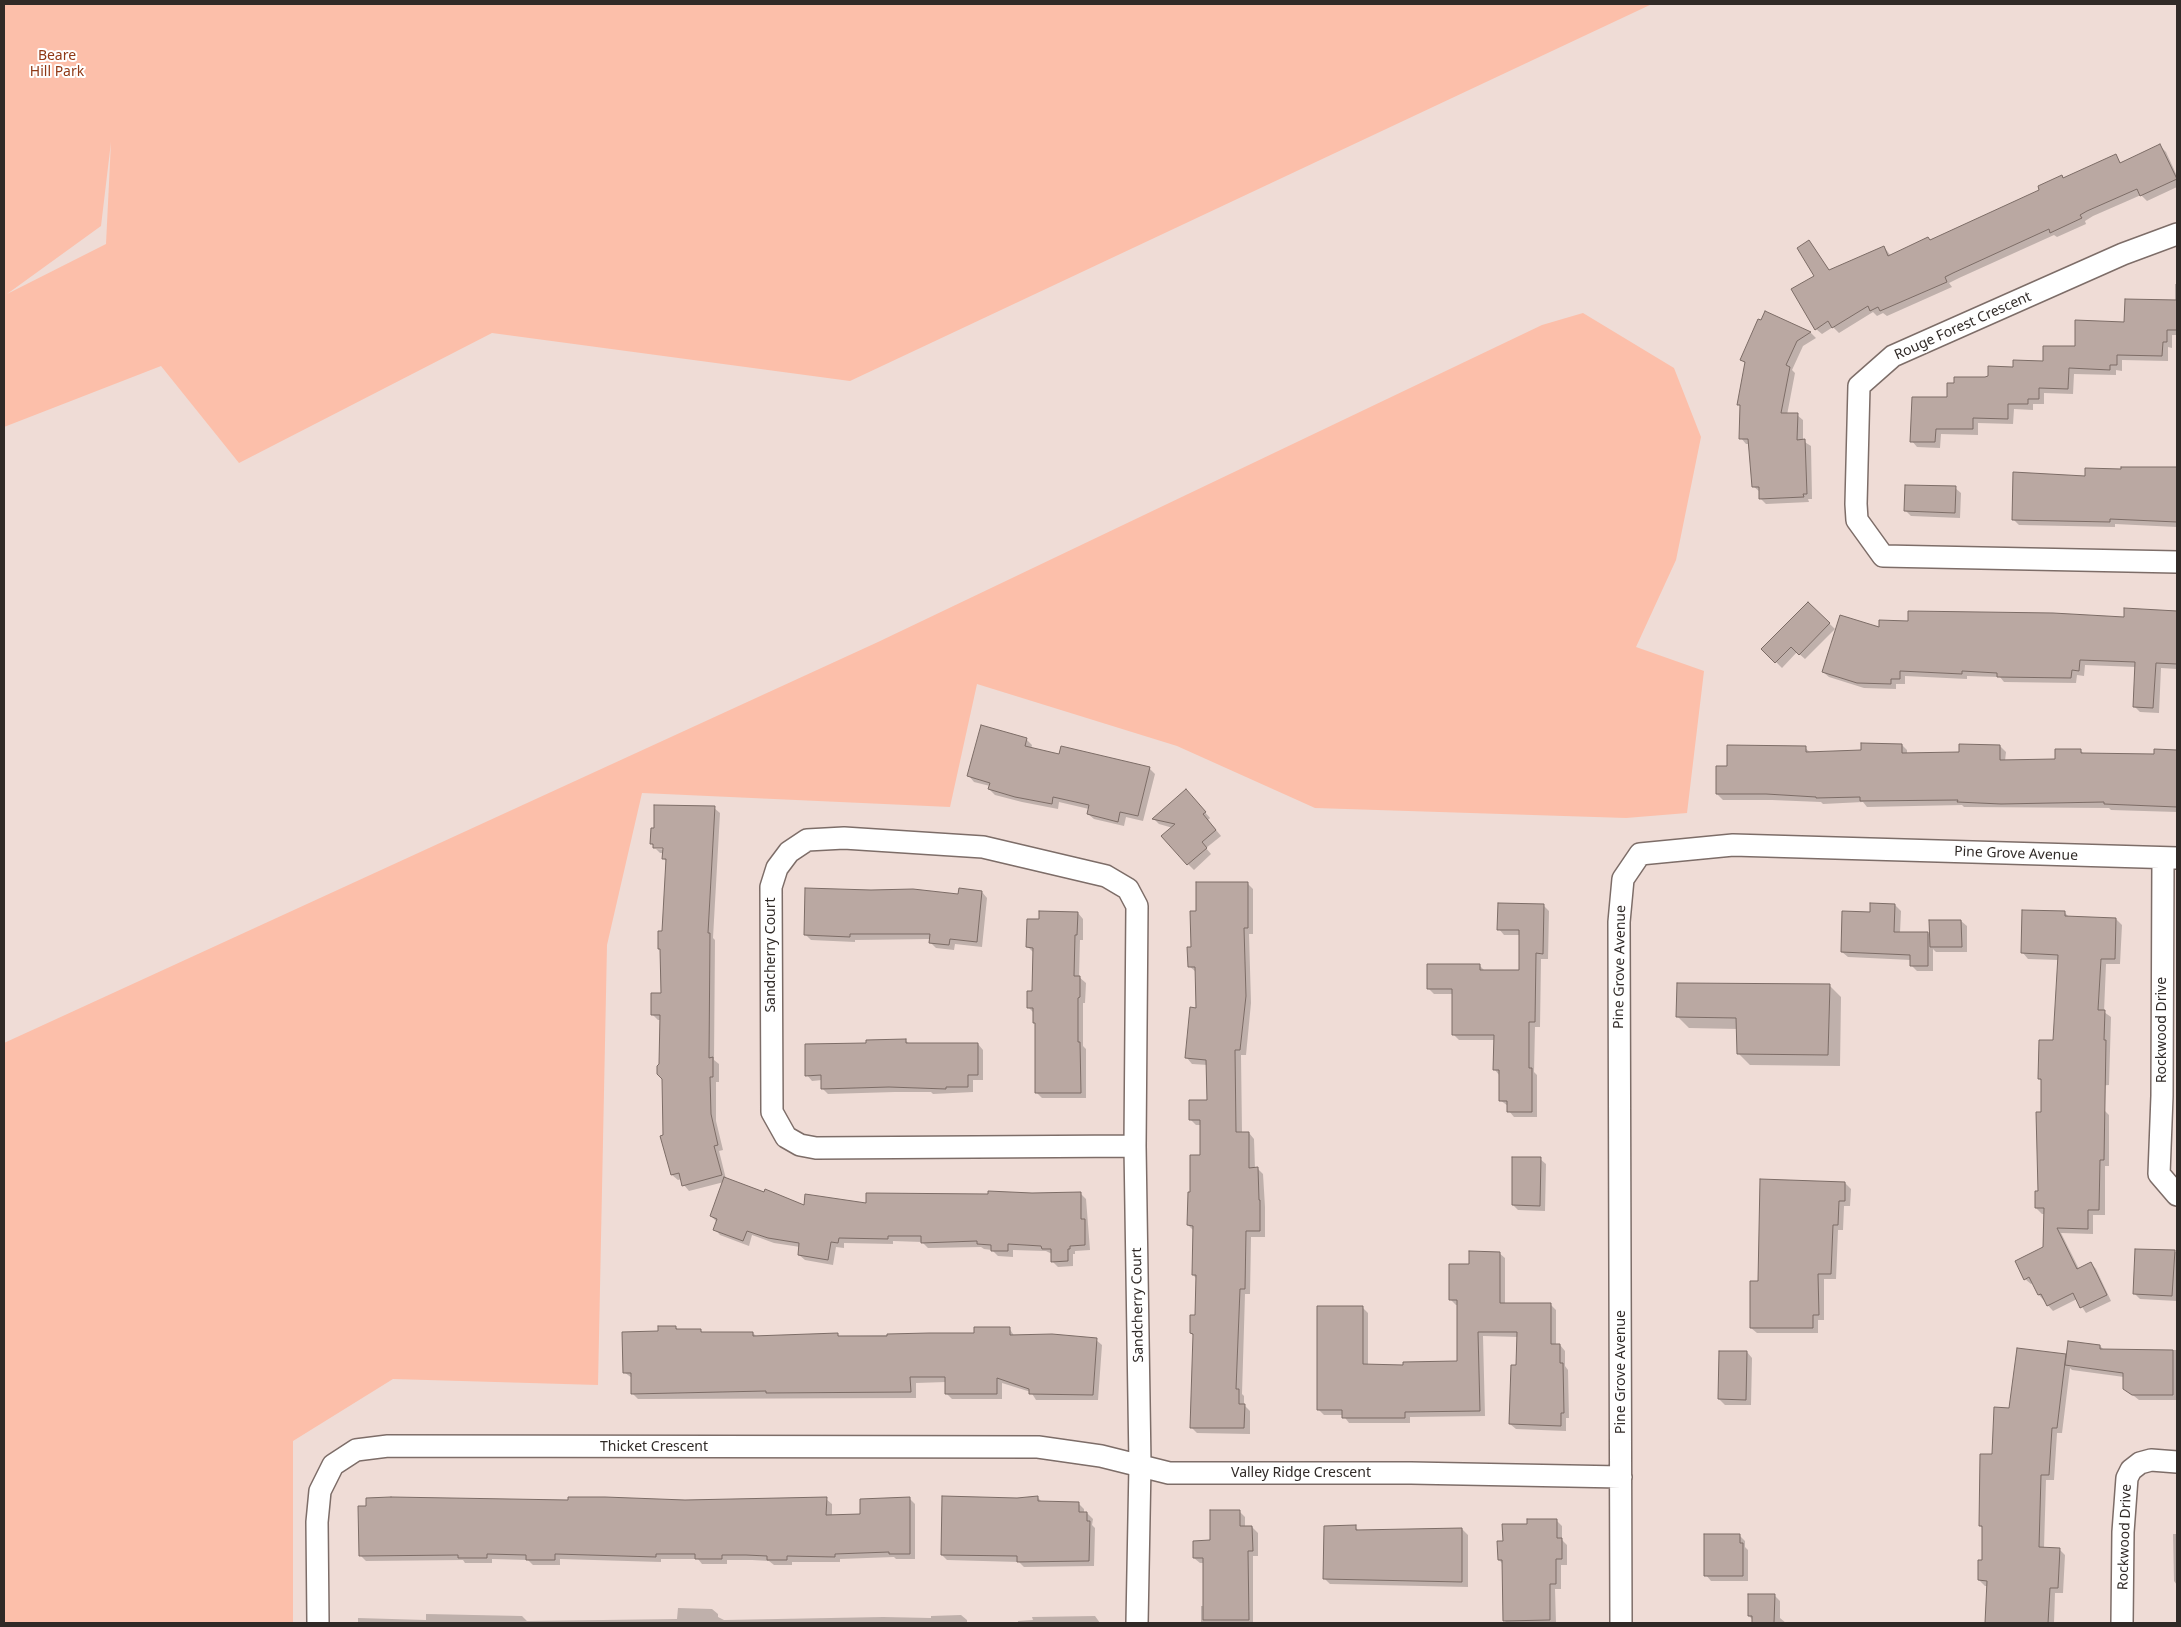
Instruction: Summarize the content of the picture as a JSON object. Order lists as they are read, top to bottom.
{
  "streets": {
    "street": [
      "Rouge Forest Crescent",
      "Pine Grove Avenue",
      "Sandcherry Court",
      "Rockwood Drive",
      "Thicket Crescent",
      "Valley Ridge Crescent"
    ]
  },
  "crossings": [
    ["Pine Grove Avenue", "Rockwood Drive"],
    ["Pine Grove Avenue", "Valley Ridge Crescent"],
    ["Sandcherry Court", "Thicket Crescent"],
    ["Sandcherry Court", "Valley Ridge Crescent"],
    ["Thicket Crescent", "Valley Ridge Crescent"]
  ],
  "parks": ["Beare Hill Park"]
}
